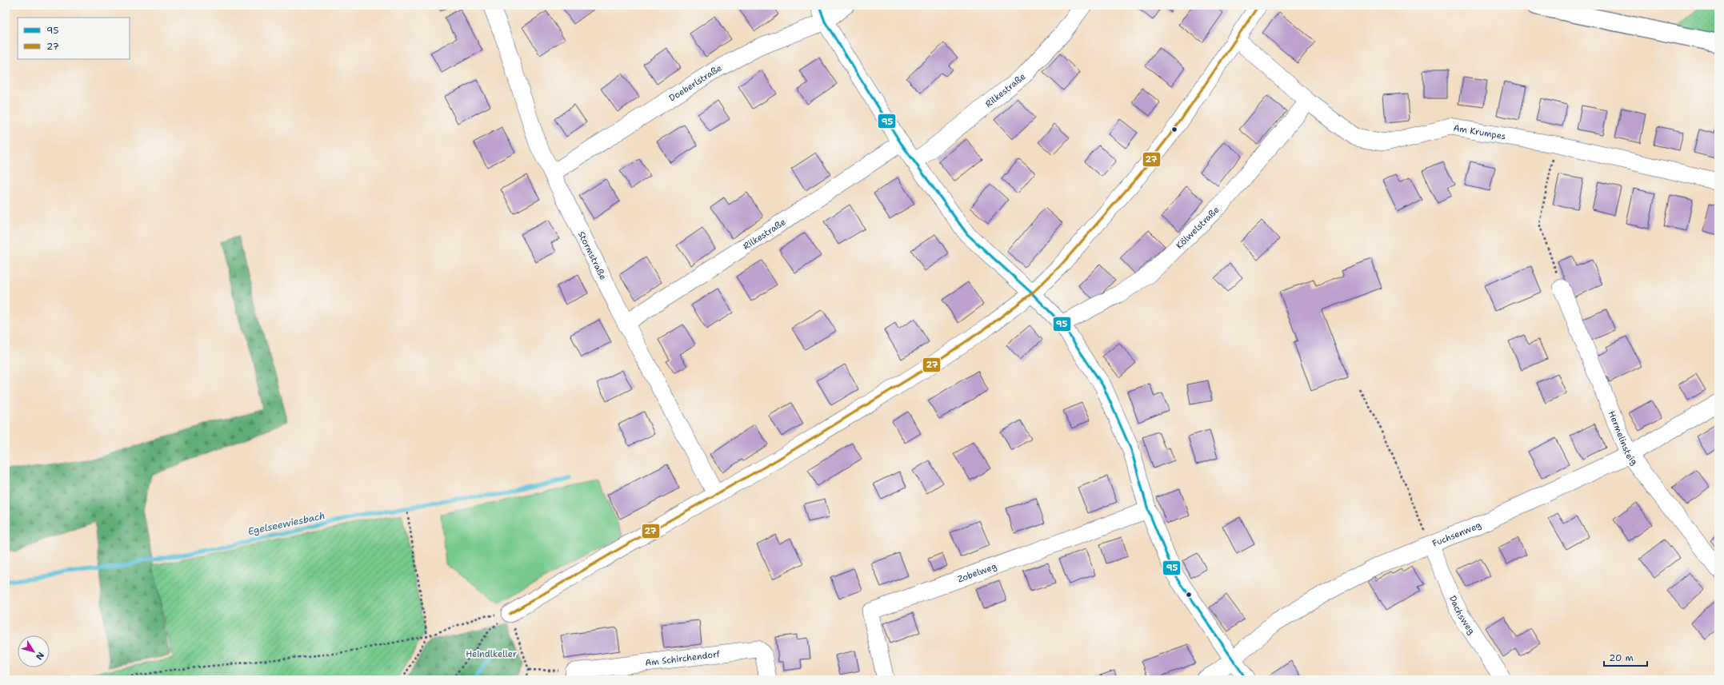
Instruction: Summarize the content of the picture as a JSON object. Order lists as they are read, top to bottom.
{
  "streets": {
    "street": [
      "Doeberlstraße",
      "Rilkestraße",
      "Am Krumpes",
      "Kölwelstraße",
      "Stormstraße",
      "Hermelinsteig",
      "Fuchsenweg",
      "Zobelweg",
      "Dachsweg",
      "Am Schirchendorf"
    ]
  },
  "crossings": [
    ["Doeberlstraße", "Stormstraße"],
    ["Rilkestraße", "Stormstraße"],
    ["Am Krumpes", "Kölwelstraße"],
    ["Hermelinsteig", "Fuchsenweg"],
    ["Fuchsenweg", "Dachsweg"]
  ],
  "water": ["Egelseewiesbach"],
  "parks": ["Heindlkeller"],
  "lines": ["transit line 95", "transit line 27"],
  "legend": ["95", "27"],
  "scale_bar": "20 m",
  "north": "bottom right"
}
